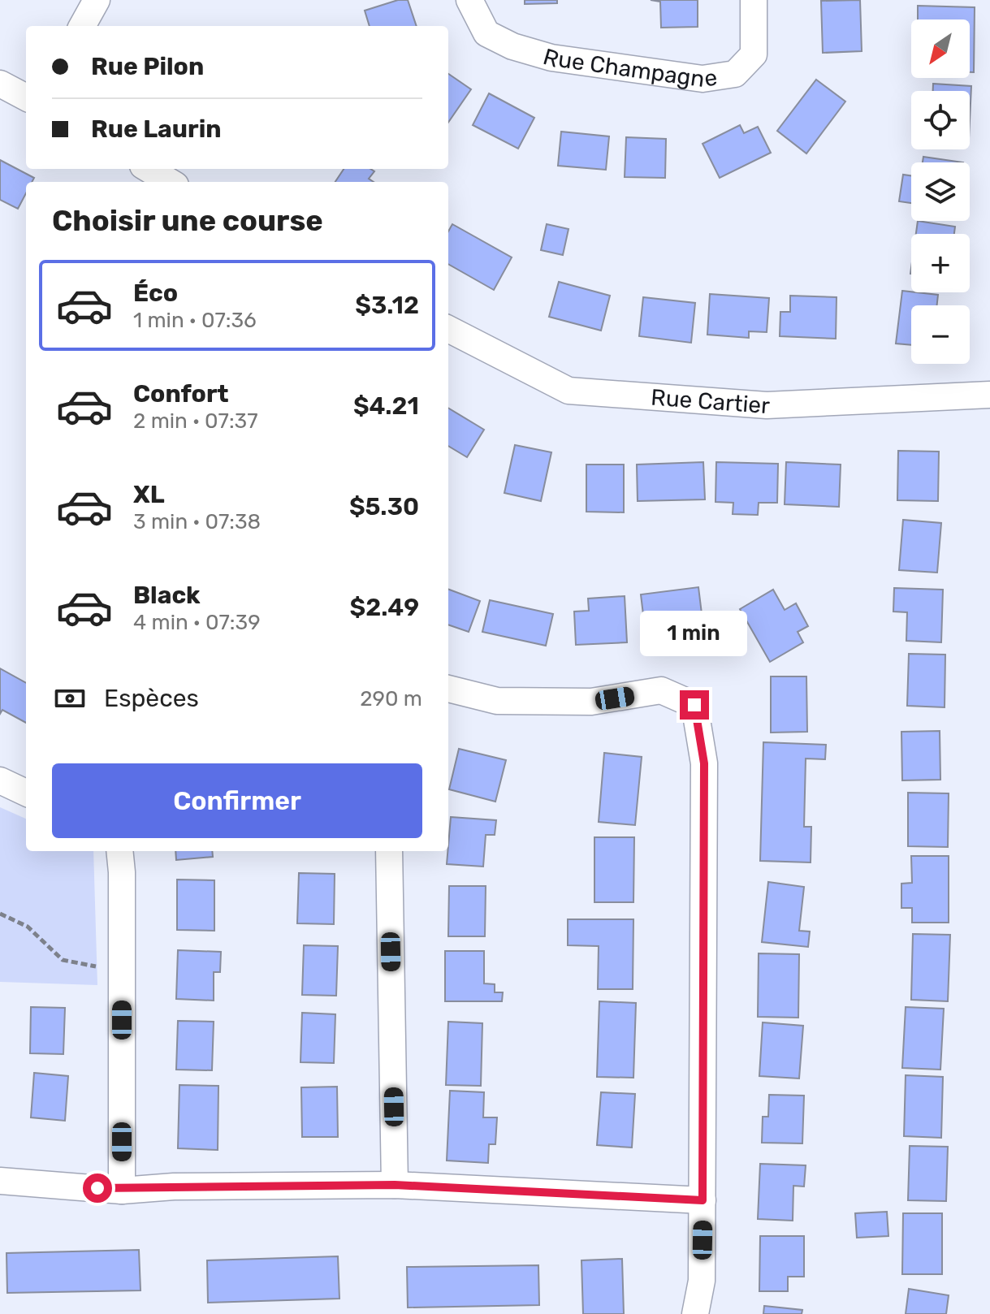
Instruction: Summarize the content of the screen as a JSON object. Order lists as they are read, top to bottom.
{
  "streets": {
    "street": ["Rue Champagne", "Rue Cartier"]
  },
  "north": "bottom left",
  "page": {
    "map_buttons": ["+", "−"],
    "banner": ["Rue Pilon", "Rue Laurin"],
    "heading": "Choisir une course",
    "list": [
      {
        "name": "Éco",
        "note": "1 min · 07:36",
        "value": "$3.12"
      },
      {
        "name": "Confort",
        "note": "2 min · 07:37",
        "value": "$4.21"
      },
      {
        "name": "XL",
        "note": "3 min · 07:38",
        "value": "$5.30"
      },
      {
        "name": "Black",
        "note": "4 min · 07:39",
        "value": "$2.49"
      }
    ],
    "bubble": "1 min",
    "pay": ["Espèces", "290 m"],
    "buttons": "Confirmer"
  }
}
